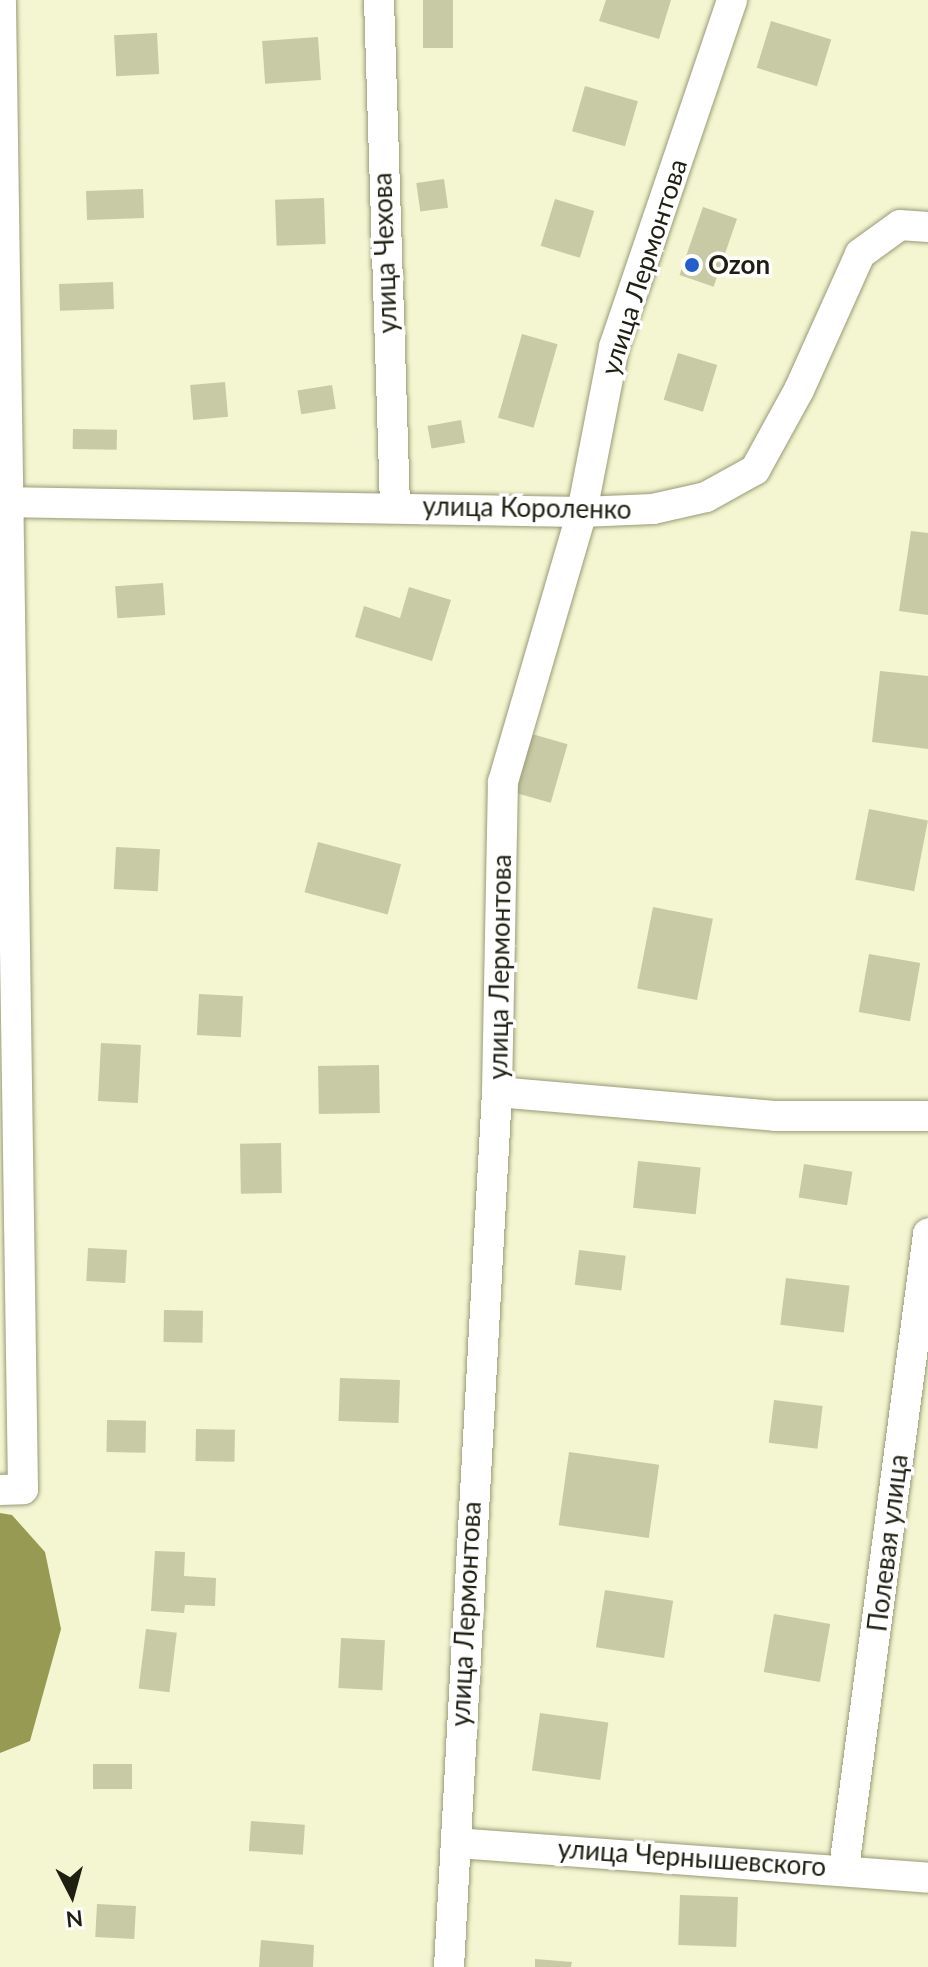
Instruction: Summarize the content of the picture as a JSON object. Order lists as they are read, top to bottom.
{
  "streets": {
    "street": [
      "улица Чехова",
      "улица Лермонтова",
      "улица Короленко",
      "Полевая улица",
      "улица Чернышевского"
    ]
  },
  "crossings": [
    ["улица Чехова", "улица Короленко"],
    ["улица Лермонтова", "улица Короленко"],
    ["улица Лермонтова", "улица Чернышевского"],
    ["Полевая улица", "улица Чернышевского"]
  ],
  "places": ["Ozon"],
  "north": "bottom"
}
